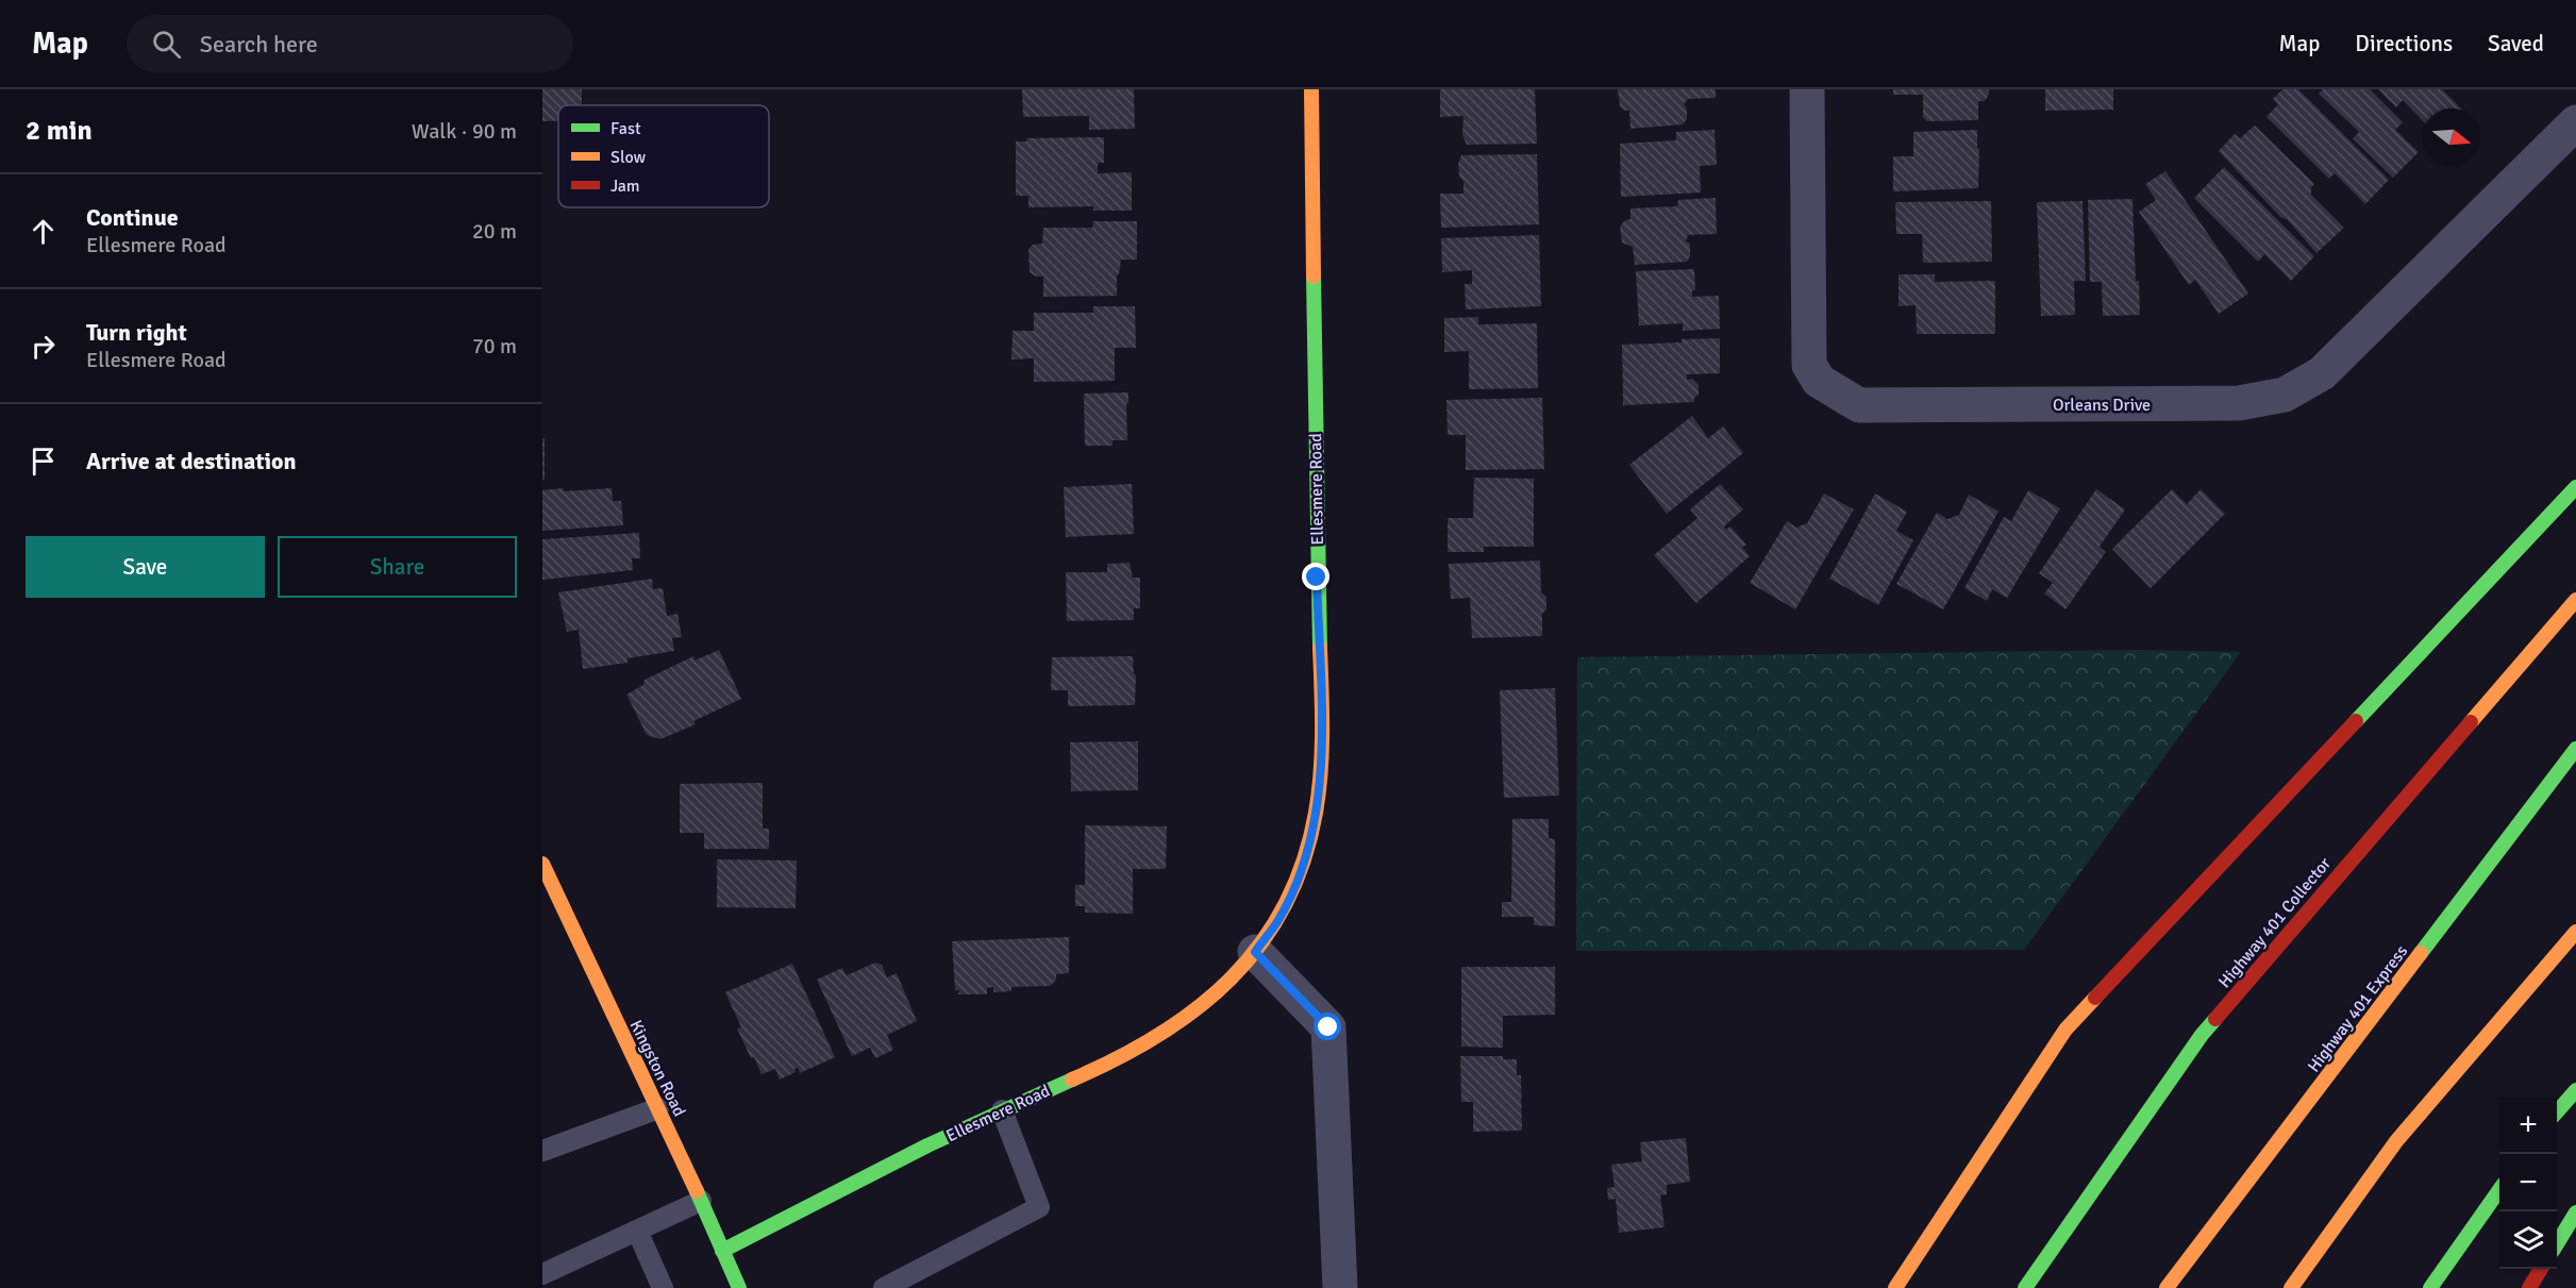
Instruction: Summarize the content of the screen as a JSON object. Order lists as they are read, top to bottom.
{
  "streets": {
    "main road": [
      "Ellesmere Road",
      "Highway 401 Collector",
      "Highway 401 Express",
      "Kingston Road"
    ],
    "street": ["Orleans Drive"]
  },
  "crossings": [
    ["Ellesmere Road", "Kingston Road"]
  ],
  "legend": ["Fast", "Slow", "Jam"],
  "north": "right",
  "page": {
    "header": "Map",
    "search": "Search here",
    "nav": ["Map", "Directions", "Saved"],
    "heading": ["2 min", "Walk · 90 m"],
    "list": [
      ["Continue", "Ellesmere Road", "20 m"],
      ["Turn right", "Ellesmere Road", "70 m"],
      "Arrive at destination"
    ],
    "buttons": ["Save", "Share"],
    "map_buttons": ["+", "−"]
  }
}
